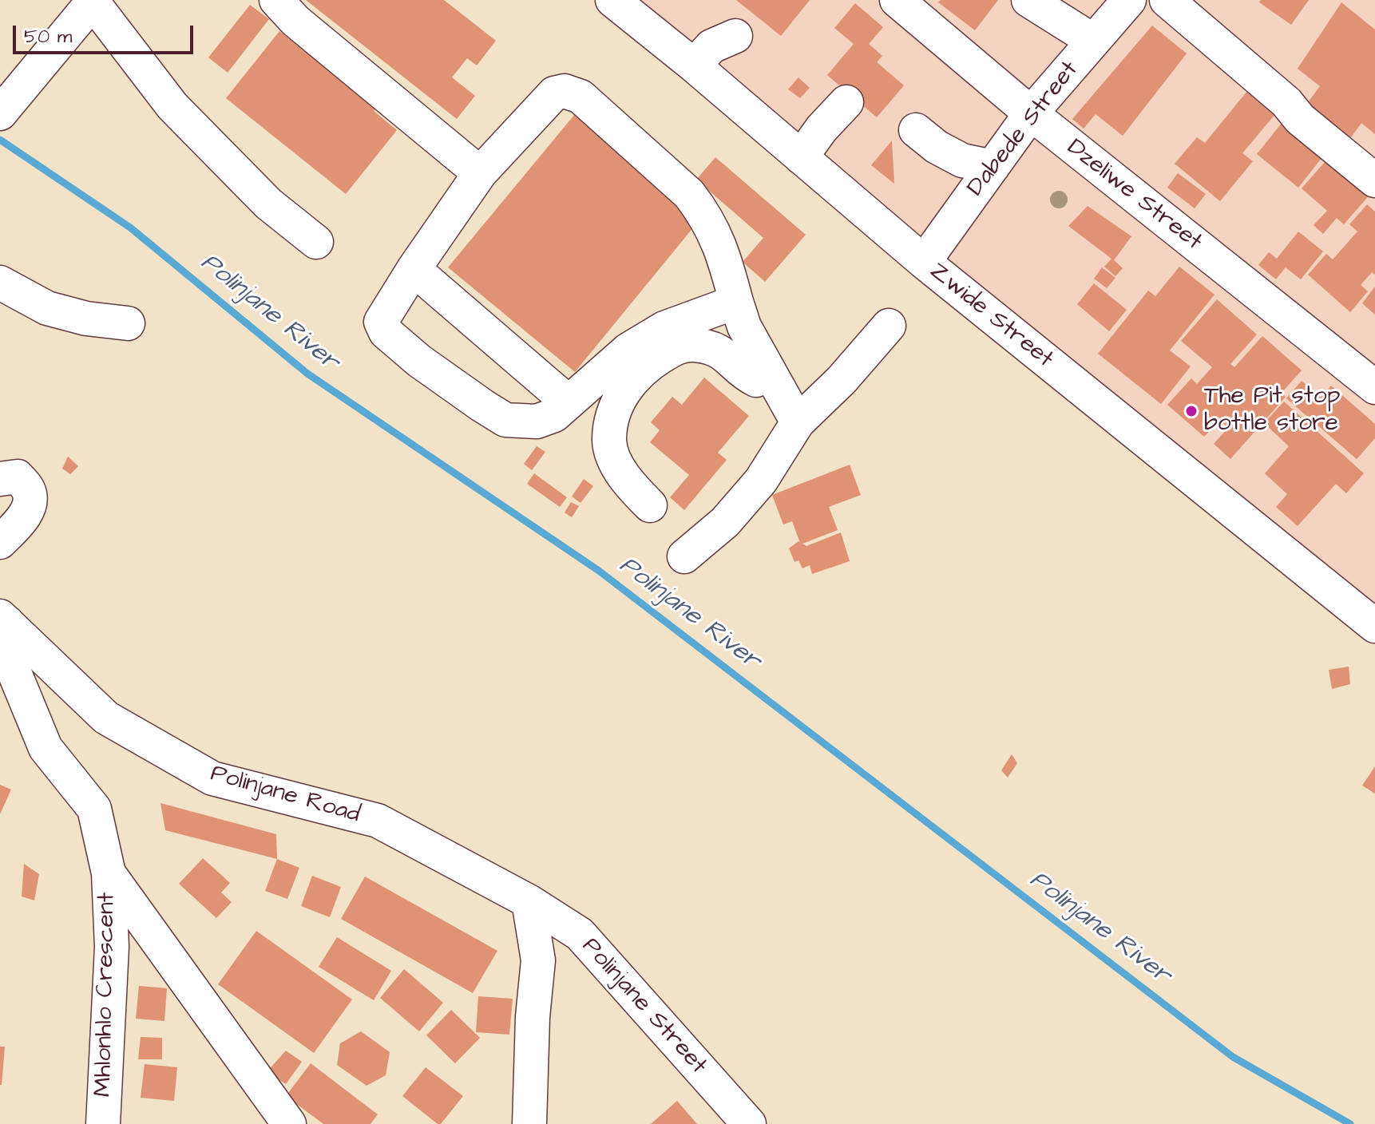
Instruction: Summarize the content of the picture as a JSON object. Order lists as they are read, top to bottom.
{
  "streets": {
    "street": [
      "Dabede Street",
      "Dzeliwe Street",
      "Zwide Street",
      "Polinjane Road",
      "Mhlonhlo Crescent",
      "Polinjane Street"
    ]
  },
  "crossings": [
    ["Dabede Street", "Dzeliwe Street"],
    ["Dabede Street", "Zwide Street"],
    ["Polinjane Road", "Mhlonhlo Crescent"],
    ["Polinjane Road", "Polinjane Street"]
  ],
  "water": ["Polinjane River"],
  "places": ["The Pit stop bottle store"],
  "scale_bar": "50 m"
}
